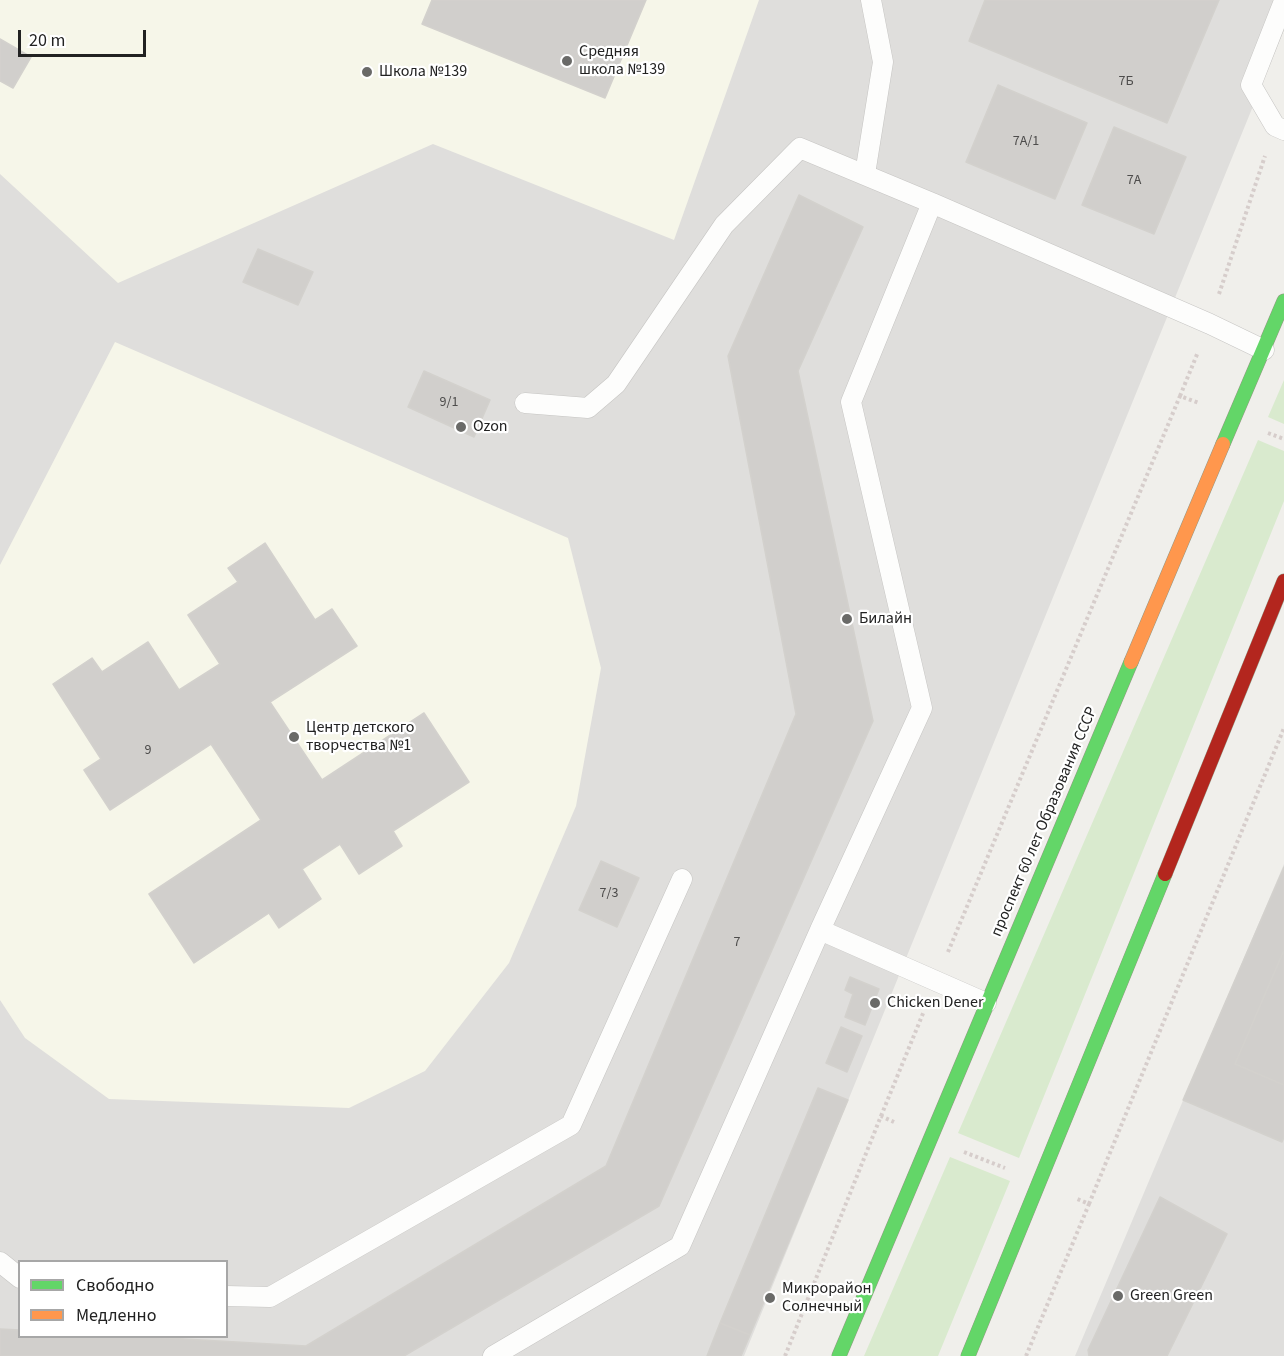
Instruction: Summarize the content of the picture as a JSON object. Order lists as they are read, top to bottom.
{
  "streets": {
    "main road": ["проспект 60 лет Образования СССР"]
  },
  "places": [
    "Средняя школа №139",
    "Школа №139",
    "Ozon",
    "Билайн",
    "Центр детского творчества №1",
    "Chicken Dener",
    "Green Green",
    "Микрорайон Солнечный"
  ],
  "house_numbers": [
    "7Б",
    "7А/1",
    "7А",
    "9/1",
    "9",
    "7/3",
    "7"
  ],
  "legend": ["Свободно", "Медленно"],
  "scale_bar": "20 m"
}
